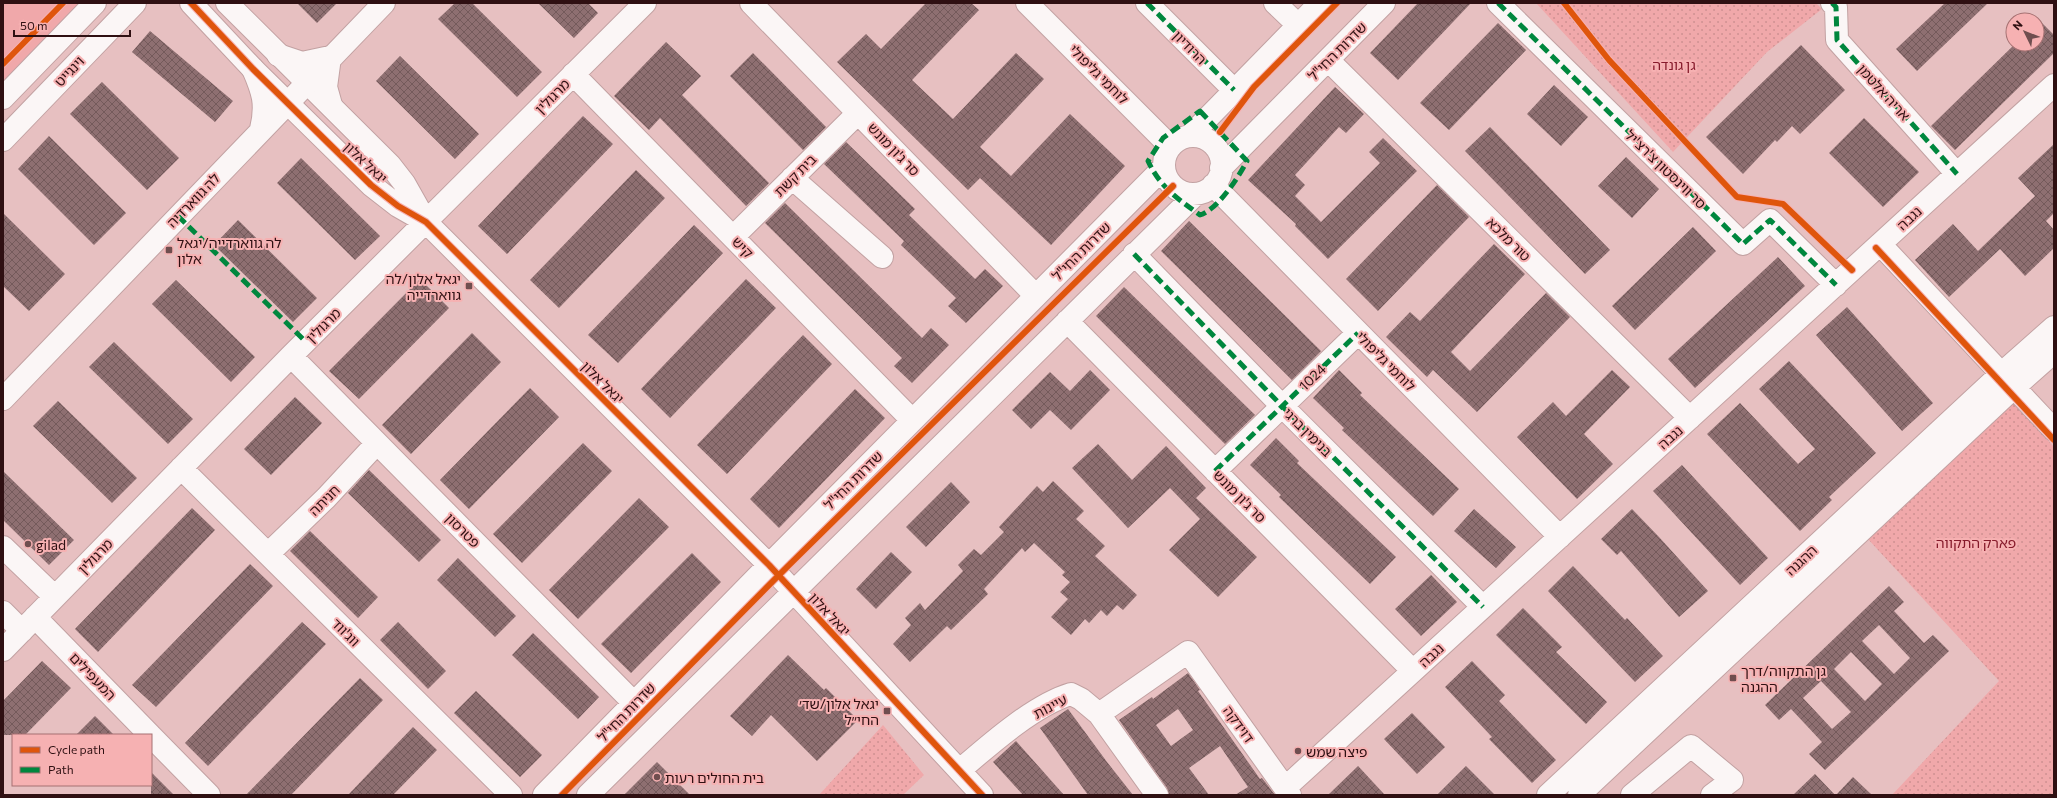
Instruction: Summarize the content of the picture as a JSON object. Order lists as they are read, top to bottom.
{
  "streets": {
    "street": [
      "הרודיון",
      "שדרות החי\"ל",
      "וינגייט",
      "לוחמי גליפולי",
      "אריה אלטמן",
      "מרגולין",
      "סר ג'ון מונש",
      "יגאל אלון",
      "סר ווינסטון צ'רצ'יל",
      "בית קשת",
      "לה גווארדיה",
      "נגבה",
      "טור מלכא",
      "קיש",
      "1024",
      "בנימין ברגי",
      "חניתה",
      "פטרסון",
      "ההגנה",
      "ווג'ווד",
      "המעפילים",
      "עיינות",
      "דוידקה"
    ]
  },
  "crossings": [
    ["שדרות החי\"ל", "לוחמי גליפולי"],
    ["שדרות החי\"ל", "סר ג'ון מונש"],
    ["שדרות החי\"ל", "יגאל אלון"],
    ["שדרות החי\"ל", "טור מלכא"],
    ["שדרות החי\"ל", "קיש"],
    ["שדרות החי\"ל", "בנימין ברגי"],
    ["שדרות החי\"ל", "פטרסון"],
    ["לוחמי גליפולי", "נגבה"],
    ["לוחמי גליפולי", "1024"],
    ["אריה אלטמן", "נגבה"],
    ["מרגולין", "יגאל אלון"],
    ["מרגולין", "קיש"],
    ["מרגולין", "פטרסון"],
    ["מרגולין", "ווג'ווד"],
    ["מרגולין", "המעפילים"],
    ["סר ג'ון מונש", "בית קשת"],
    ["סר ג'ון מונש", "נגבה"],
    ["סר ג'ון מונש", "1024"],
    ["יגאל אלון", "לה גווארדיה"],
    ["יגאל אלון", "עיינות"],
    ["סר ווינסטון צ'רצ'יל", "נגבה"],
    ["בית קשת", "קיש"],
    ["נגבה", "טור מלכא"],
    ["נגבה", "בנימין ברגי"],
    ["נגבה", "דוידקה"],
    ["1024", "בנימין ברגי"],
    ["חניתה", "פטרסון"],
    ["חניתה", "ווג'ווד"],
    ["עיינות", "דוידקה"]
  ],
  "parks": ["גן גונדה", "פארק התקווה"],
  "places": {
    "transit": [
      "לה גווארדייה/יגאל אלון",
      "יגאל אלון/לה גווארדייה",
      "גן התקווה/דרך ההגנה",
      "יגאל אלון/שד׳ החי״ל"
    ],
    "other": ["gilad", "פיצה שמש", "בית החולים רעות"]
  },
  "legend": ["Cycle path", "Path"],
  "scale_bar": "50 m",
  "north": "top left"
}
